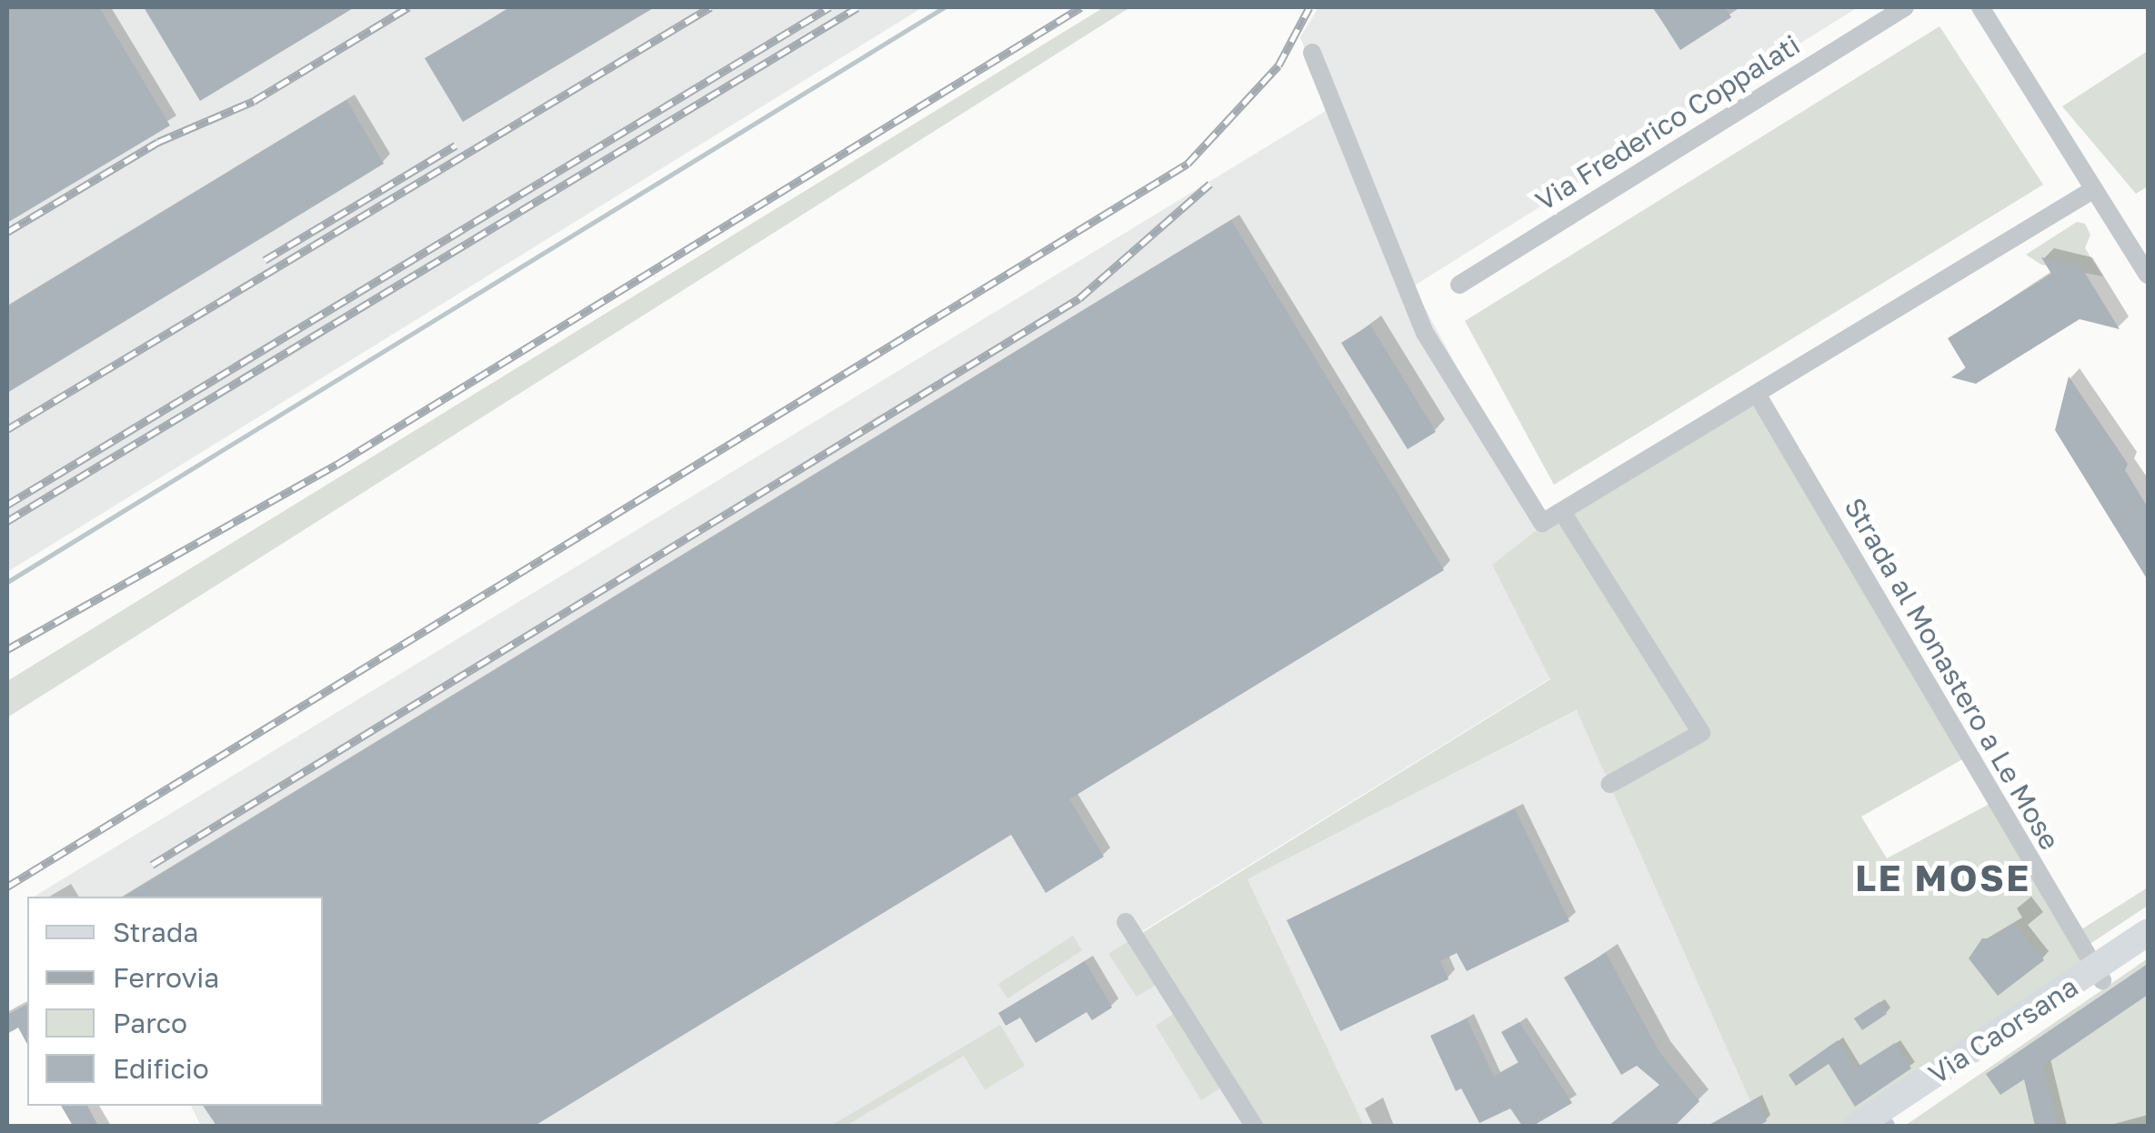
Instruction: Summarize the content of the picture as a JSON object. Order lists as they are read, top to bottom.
{
  "streets": {
    "main road": ["Via Caorsana"],
    "street": ["Via Frederico Coppalati", "Strada al Monastero a Le Mose"]
  },
  "crossings": [
    ["Strada al Monastero a Le Mose", "Via Caorsana"]
  ],
  "districts": ["LE MOSE"],
  "legend": [
    "Strada",
    "Ferrovia",
    "Parco",
    "Edificio"
  ]
}
